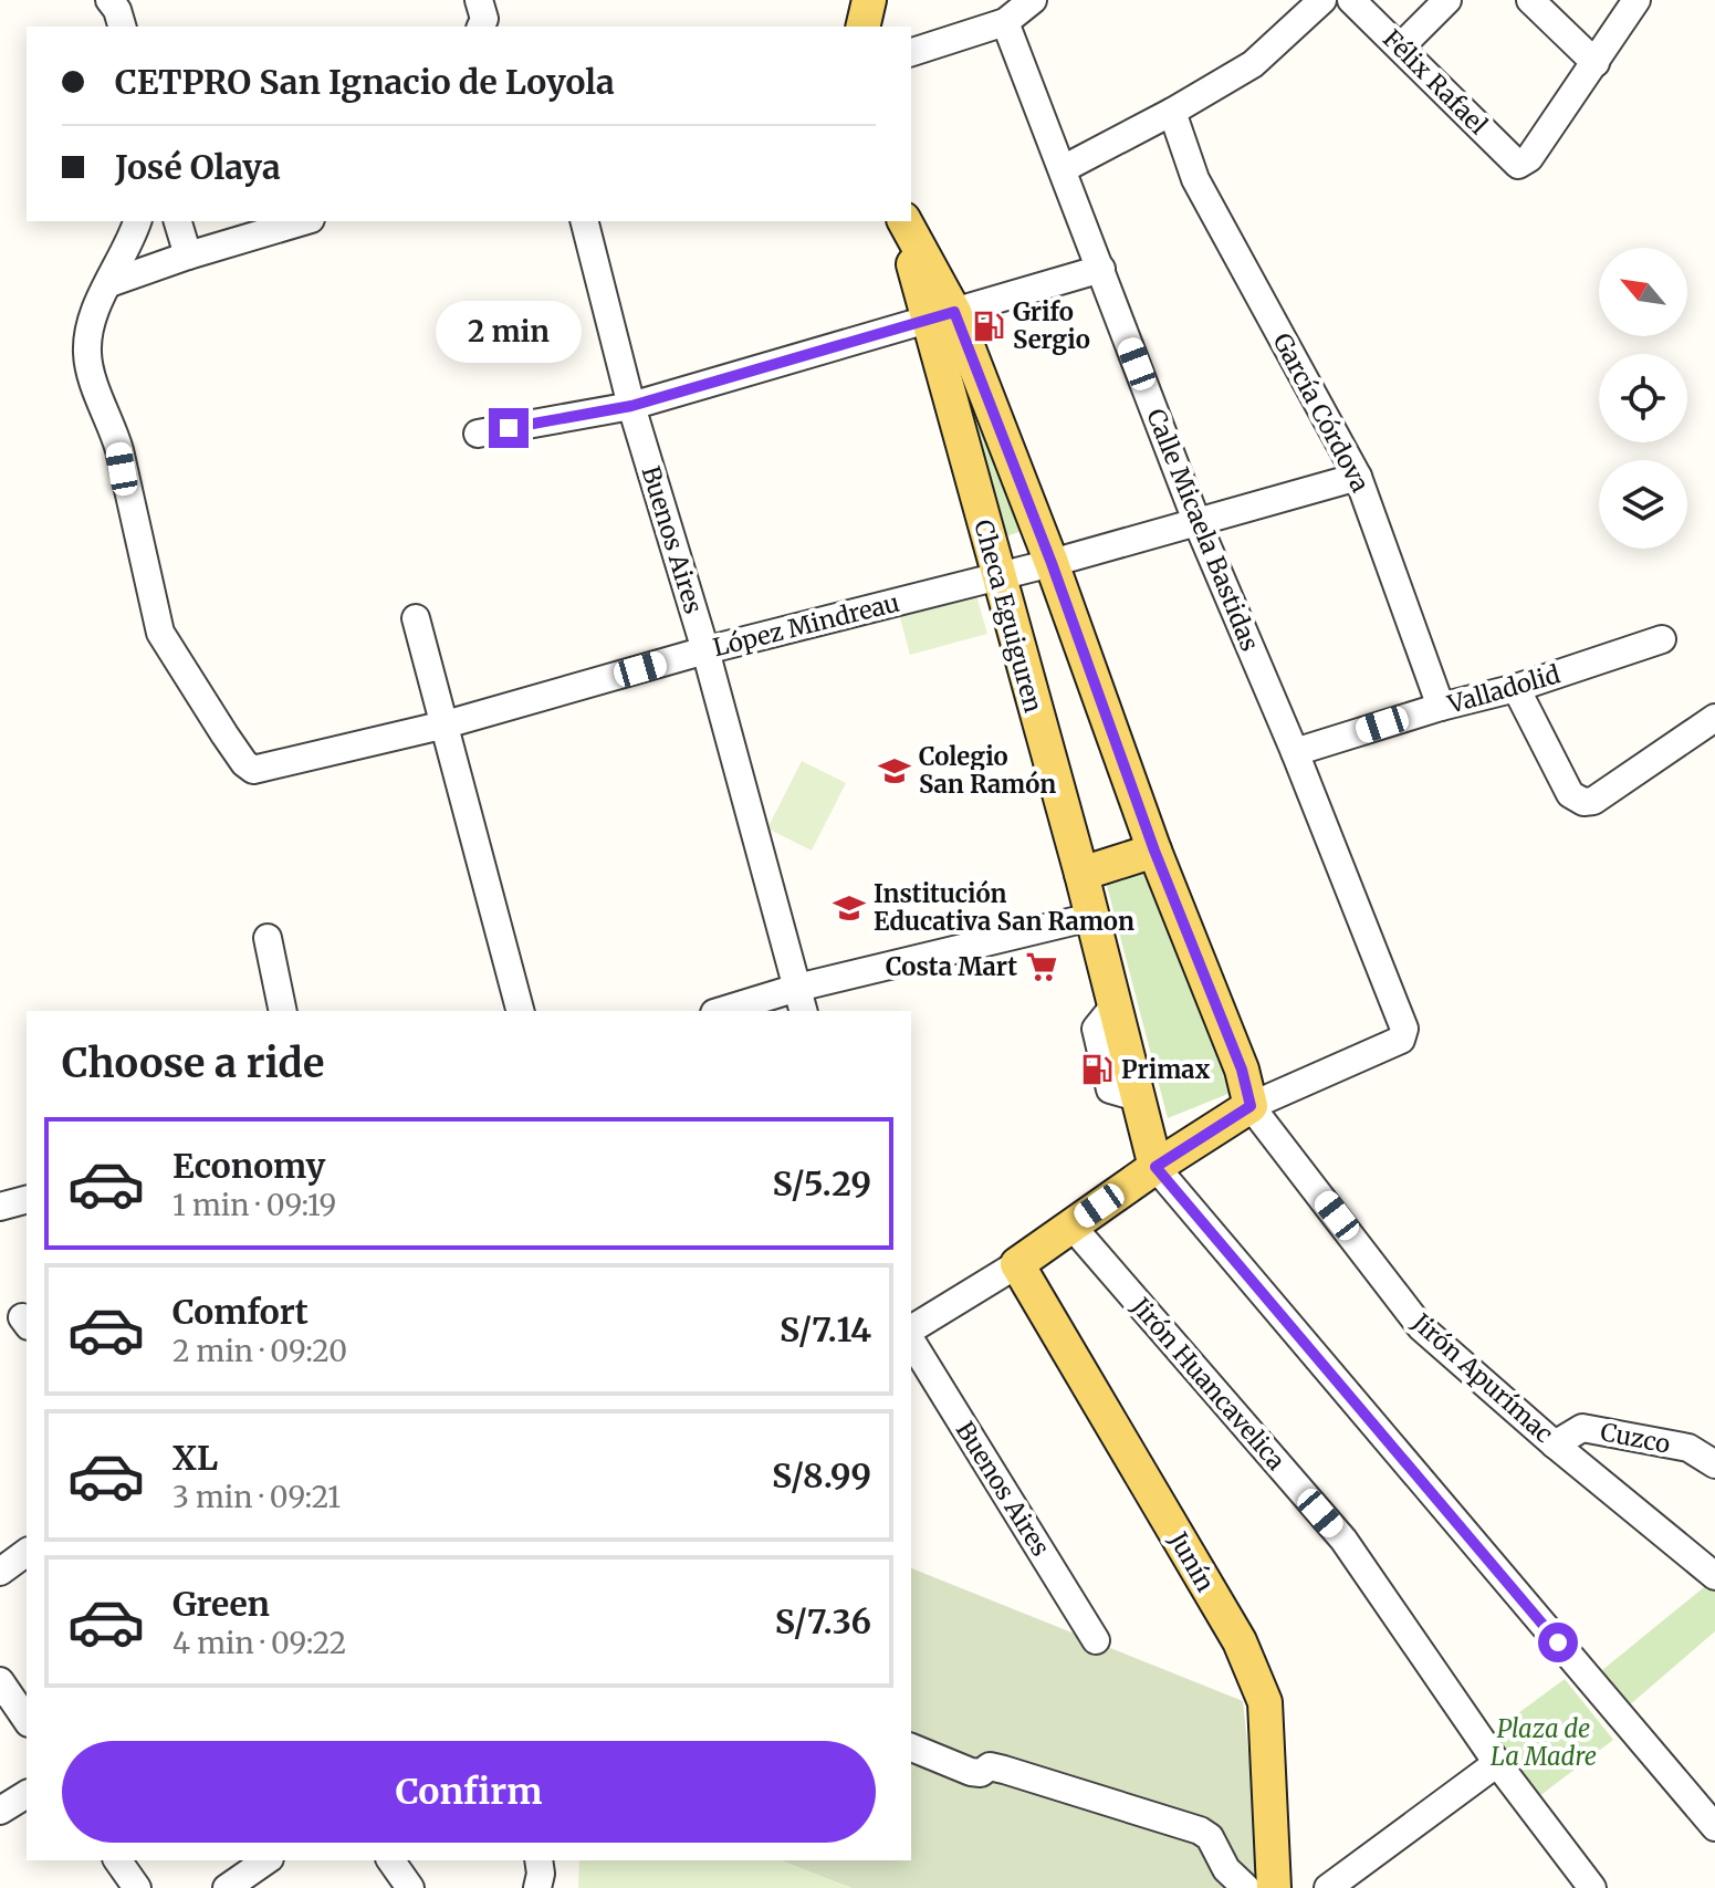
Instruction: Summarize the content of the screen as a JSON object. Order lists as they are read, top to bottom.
{
  "streets": {
    "main road": ["Checa Eguiguren", "Junín"],
    "street": [
      "Félix Rafael",
      "García Córdova",
      "Calle Micaela Bastidas",
      "Buenos Aires",
      "López Mindreau",
      "Valladolid",
      "Jirón Apurímac",
      "Jirón Huancavelica",
      "Cuzco"
    ]
  },
  "crossings": [
    ["García Córdova", "López Mindreau"],
    ["García Córdova", "Valladolid"],
    ["Calle Micaela Bastidas", "López Mindreau"],
    ["Calle Micaela Bastidas", "Valladolid"],
    ["Calle Micaela Bastidas", "Jirón Apurímac"],
    ["Buenos Aires", "López Mindreau"],
    ["Checa Eguiguren", "López Mindreau"],
    ["Jirón Apurímac", "Cuzco"]
  ],
  "parks": ["Plaza de La Madre"],
  "places": {
    "fuel station": ["Grifo Sergio", "Primax"],
    "school or university": ["Colegio San Ramón", "Institución Educativa San Ramon"],
    "supermarket": ["Costa Mart"]
  },
  "north": "top left",
  "page": {
    "banner": ["CETPRO San Ignacio de Loyola", "José Olaya"],
    "bubble": "2 min",
    "heading": "Choose a ride",
    "list": [
      {
        "name": "Economy",
        "note": "1 min · 09:19",
        "value": "S/5.29"
      },
      {
        "name": "Comfort",
        "note": "2 min · 09:20",
        "value": "S/7.14"
      },
      {
        "name": "XL",
        "note": "3 min · 09:21",
        "value": "S/8.99"
      },
      {
        "name": "Green",
        "note": "4 min · 09:22",
        "value": "S/7.36"
      }
    ],
    "buttons": "Confirm"
  }
}
